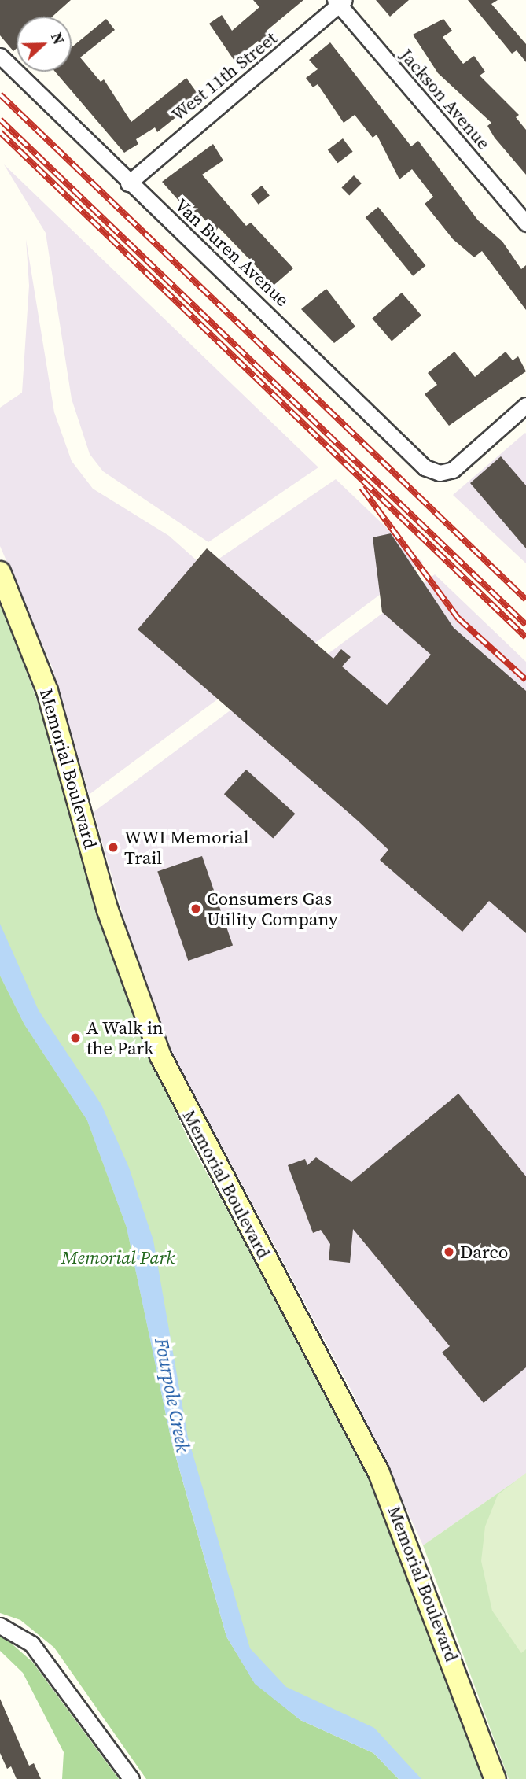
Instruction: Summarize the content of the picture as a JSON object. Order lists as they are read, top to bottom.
{
  "streets": {
    "street": [
      "West 11th Street",
      "Jackson Avenue",
      "Van Buren Avenue",
      "Memorial Boulevard"
    ]
  },
  "crossings": [
    ["West 11th Street", "Jackson Avenue"],
    ["West 11th Street", "Van Buren Avenue"]
  ],
  "water": ["Fourpole Creek"],
  "parks": ["Memorial Park"],
  "places": [
    "WWI Memorial Trail",
    "Consumers Gas Utility Company",
    "A Walk in the Park",
    "Darco"
  ],
  "north": "right"
}
